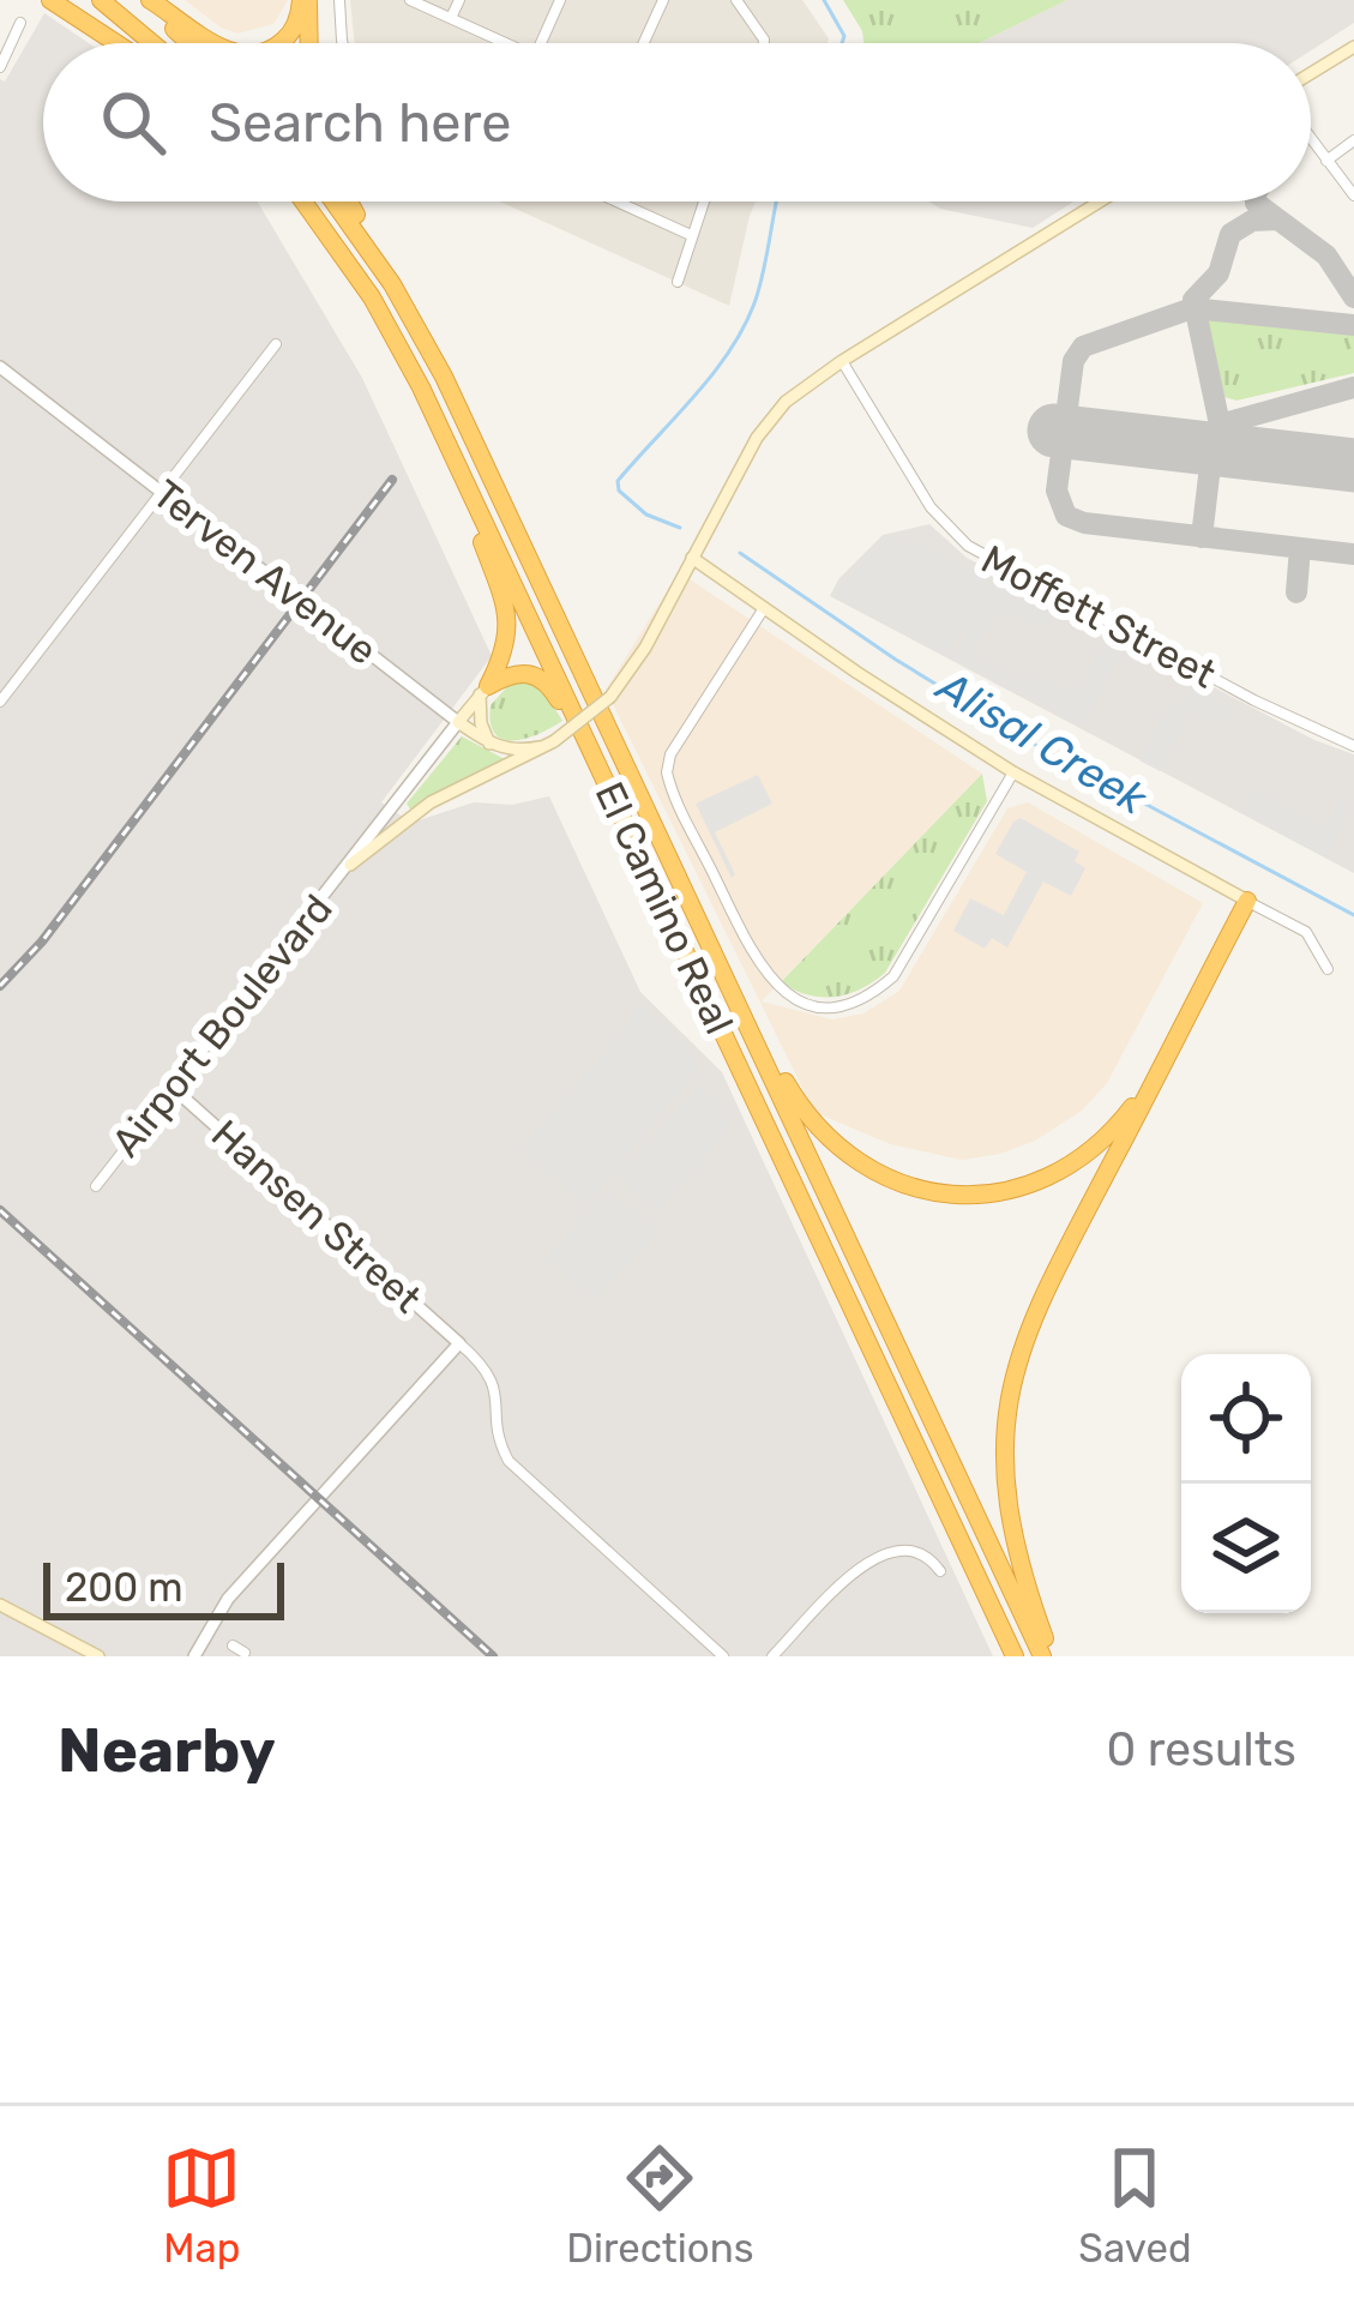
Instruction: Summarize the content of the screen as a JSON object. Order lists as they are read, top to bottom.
{
  "streets": {
    "highway": ["El Camino Real"],
    "main road": ["Terven Avenue", "Airport Boulevard"],
    "street": ["Moffett Street", "Hansen Street"]
  },
  "crossings": [
    ["Terven Avenue", "Airport Boulevard"],
    ["Moffett Street", "Airport Boulevard"],
    ["Airport Boulevard", "Hansen Street"]
  ],
  "water": ["Alisal Creek"],
  "scale_bar": "200 m",
  "page": {
    "search": "Search here",
    "scale": "200 m",
    "heading": ["Nearby", "0 results"],
    "nav": ["Map", "Directions", "Saved"]
  }
}
